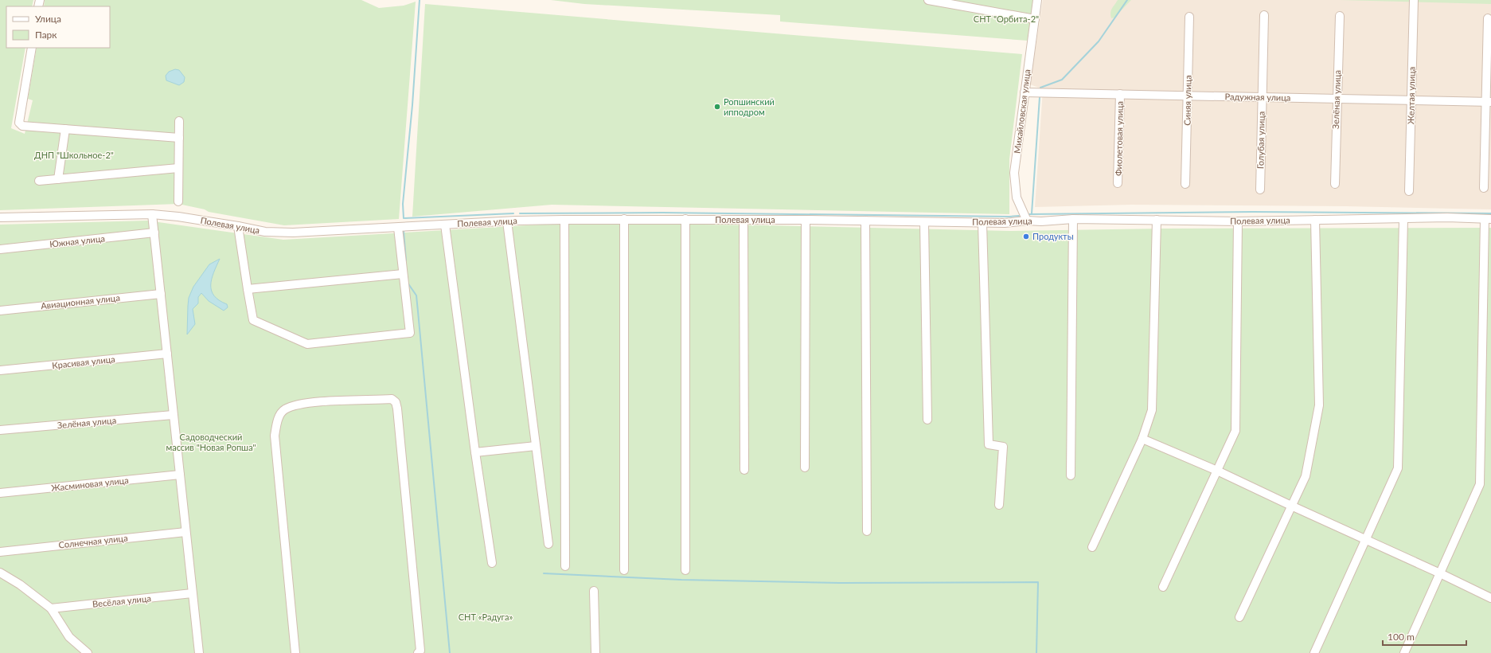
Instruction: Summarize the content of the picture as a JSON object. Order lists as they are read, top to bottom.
{
  "streets": {
    "street": [
      "Желтая улица",
      "Радужная улица",
      "Зелёная улица",
      "Синяя улица",
      "Михайловская улица",
      "Фиолетовая улица",
      "Голубая улица",
      "Полевая улица",
      "Южная улица",
      "Авиационная улица",
      "Красивая улица",
      "Жасминовая улица",
      "Солнечная улица",
      "Весёлая улица"
    ]
  },
  "crossings": [
    ["Желтая улица", "Радужная улица"],
    ["Радужная улица", "Зелёная улица"],
    ["Радужная улица", "Синяя улица"],
    ["Радужная улица", "Михайловская улица"],
    ["Радужная улица", "Фиолетовая улица"],
    ["Радужная улица", "Голубая улица"],
    ["Михайловская улица", "Полевая улица"]
  ],
  "parks": [
    "СНТ \"Орбита-2\"",
    "ДНП \"Школьное-2\"",
    "Садоводческий массив \"Новая Ропша\"",
    "СНТ «Радуга»"
  ],
  "places": ["Ропшинский ипподром", "Продукты"],
  "legend": ["Улица", "Парк"],
  "scale_bar": "100 m"
}
